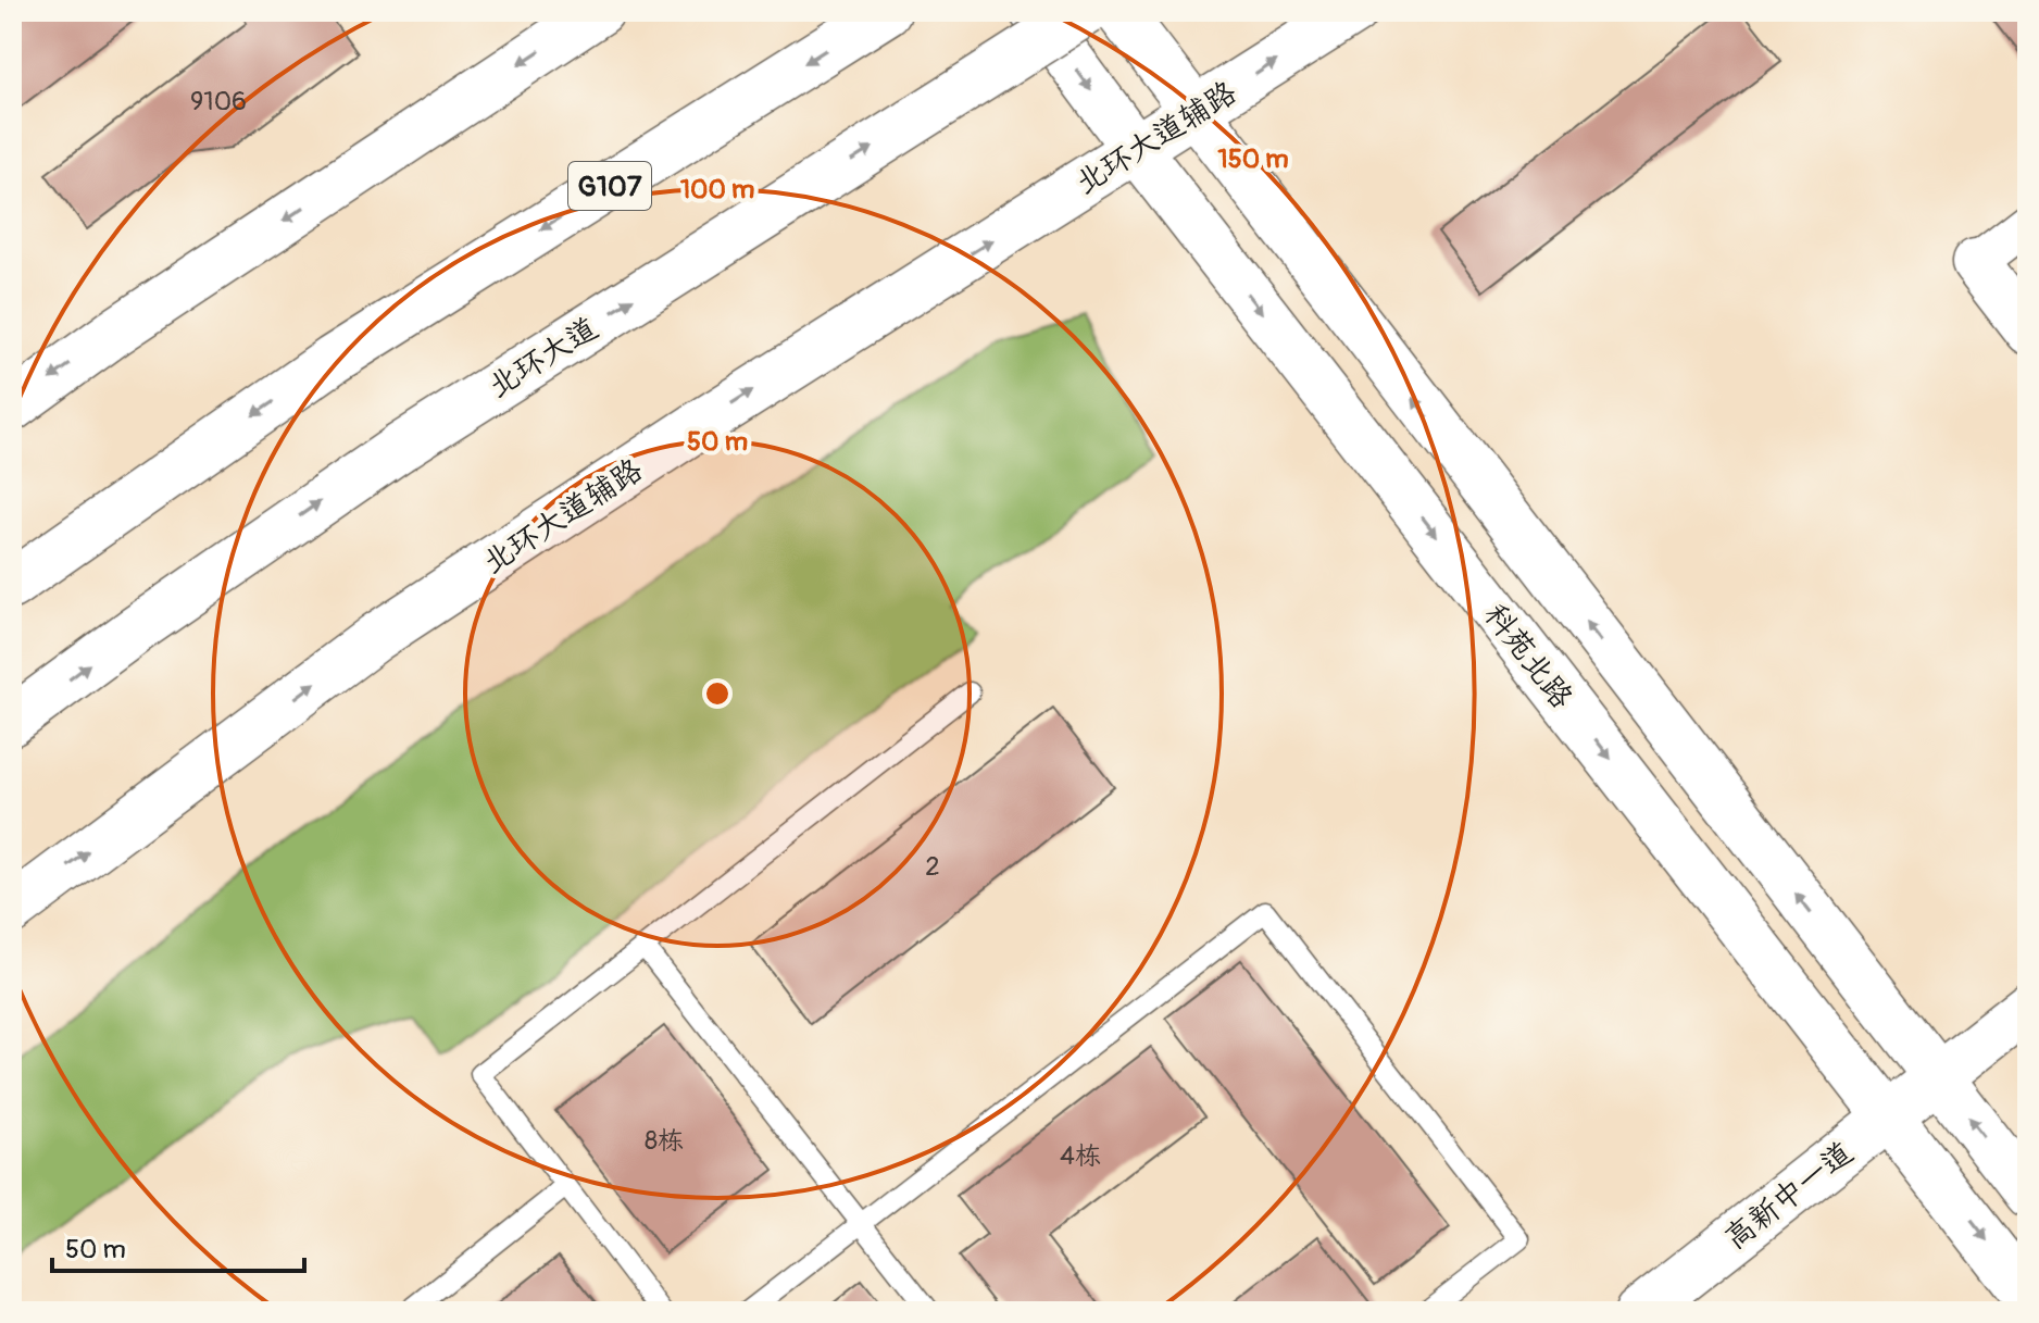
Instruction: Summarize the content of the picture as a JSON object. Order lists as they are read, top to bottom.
{
  "streets": {
    "main road": [
      "北环大道辅路",
      "G107",
      "北环大道",
      "科苑北路",
      "高新中一道"
    ]
  },
  "crossings": [
    ["北环大道辅路", "科苑北路"],
    ["科苑北路", "高新中一道"]
  ],
  "house_numbers": [
    "9106",
    "2",
    "8栋",
    "4栋"
  ],
  "scale_bar": "50 m",
  "rings": ["150 m", "100 m", "50 m"]
}
